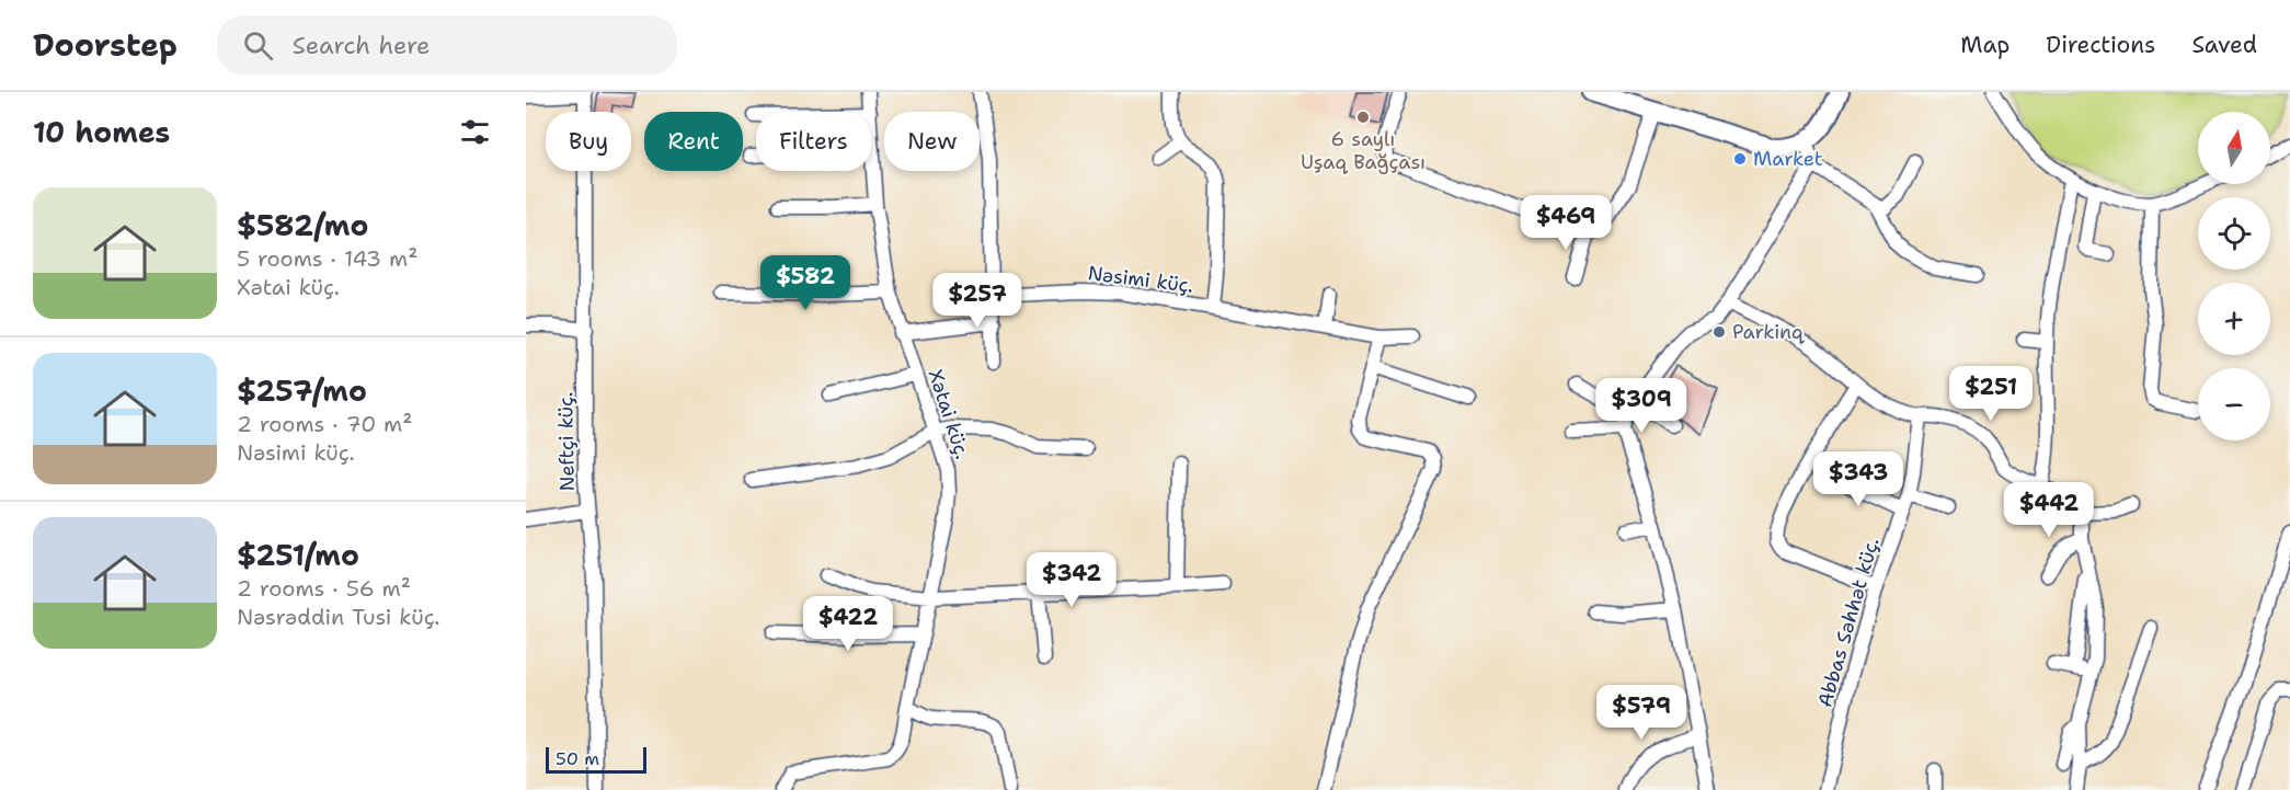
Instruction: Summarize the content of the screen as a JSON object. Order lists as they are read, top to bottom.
{
  "streets": {
    "street": [
      "Nəsimi küç.",
      "Xətai küç.",
      "Neftçi küç.",
      "Abbas Səhhət küç."
    ]
  },
  "places": ["6 saylı Uşaq Bağçası", "Market", "Parkinq"],
  "scale_bar": "50 m",
  "north": "top",
  "page": {
    "header": "Doorstep",
    "search": "Search here",
    "nav": ["Map", "Directions", "Saved"],
    "heading": "10 homes",
    "map_buttons": ["+", "−"],
    "chip": [
      "Buy",
      "Rent",
      "Filters",
      "New"
    ],
    "list": [
      {
        "name": "$582/mo",
        "note": "5 rooms · 143 m² · Xətai küç."
      },
      {
        "name": "$257/mo",
        "note": "2 rooms · 70 m² · Nəsimi küç."
      },
      {
        "name": "$251/mo",
        "note": "2 rooms · 56 m² · Nəsrəddin Tusi küç."
      }
    ],
    "price": [
      "$469",
      "$582",
      "$257",
      "$251",
      "$309",
      "$343",
      "$442",
      "$342",
      "$422",
      "$579"
    ],
    "scale": "50 m"
  }
}
